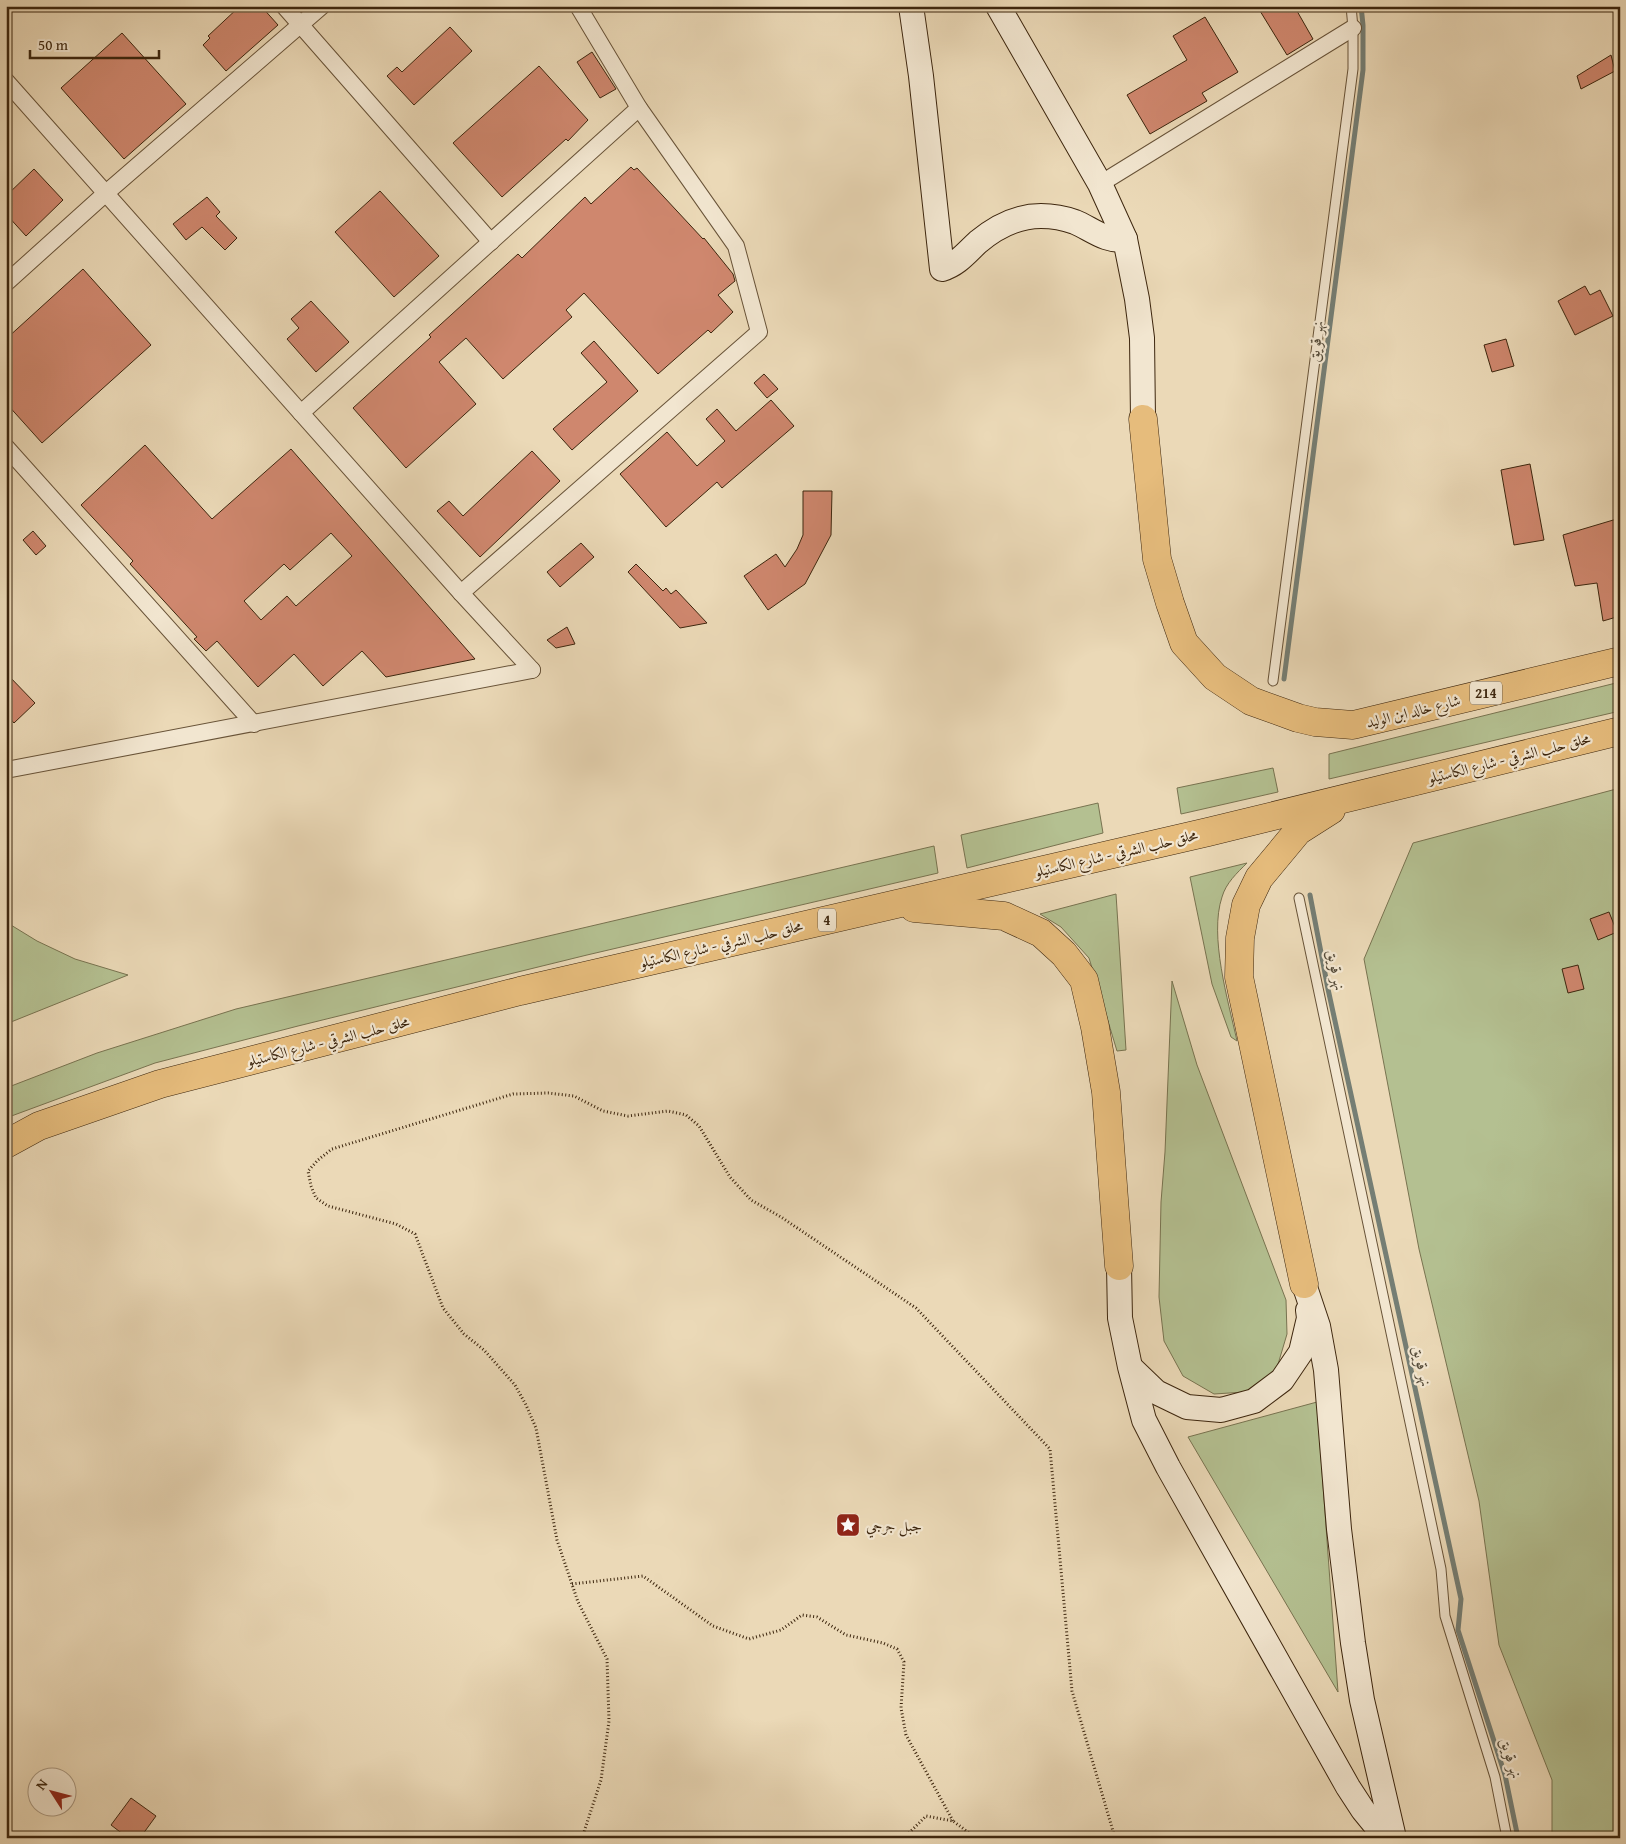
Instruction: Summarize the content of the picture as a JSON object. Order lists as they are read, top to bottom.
{
  "streets": {
    "highway": [
      "214",
      "شارع خالد ابن الوليد",
      "محلق حلب الشرقي - شارع الكاستيلو",
      "4"
    ]
  },
  "water": ["نهر قويق"],
  "places": {
    "place": ["جبل جرجي"]
  },
  "scale_bar": "50 m",
  "north": "top left"
}
